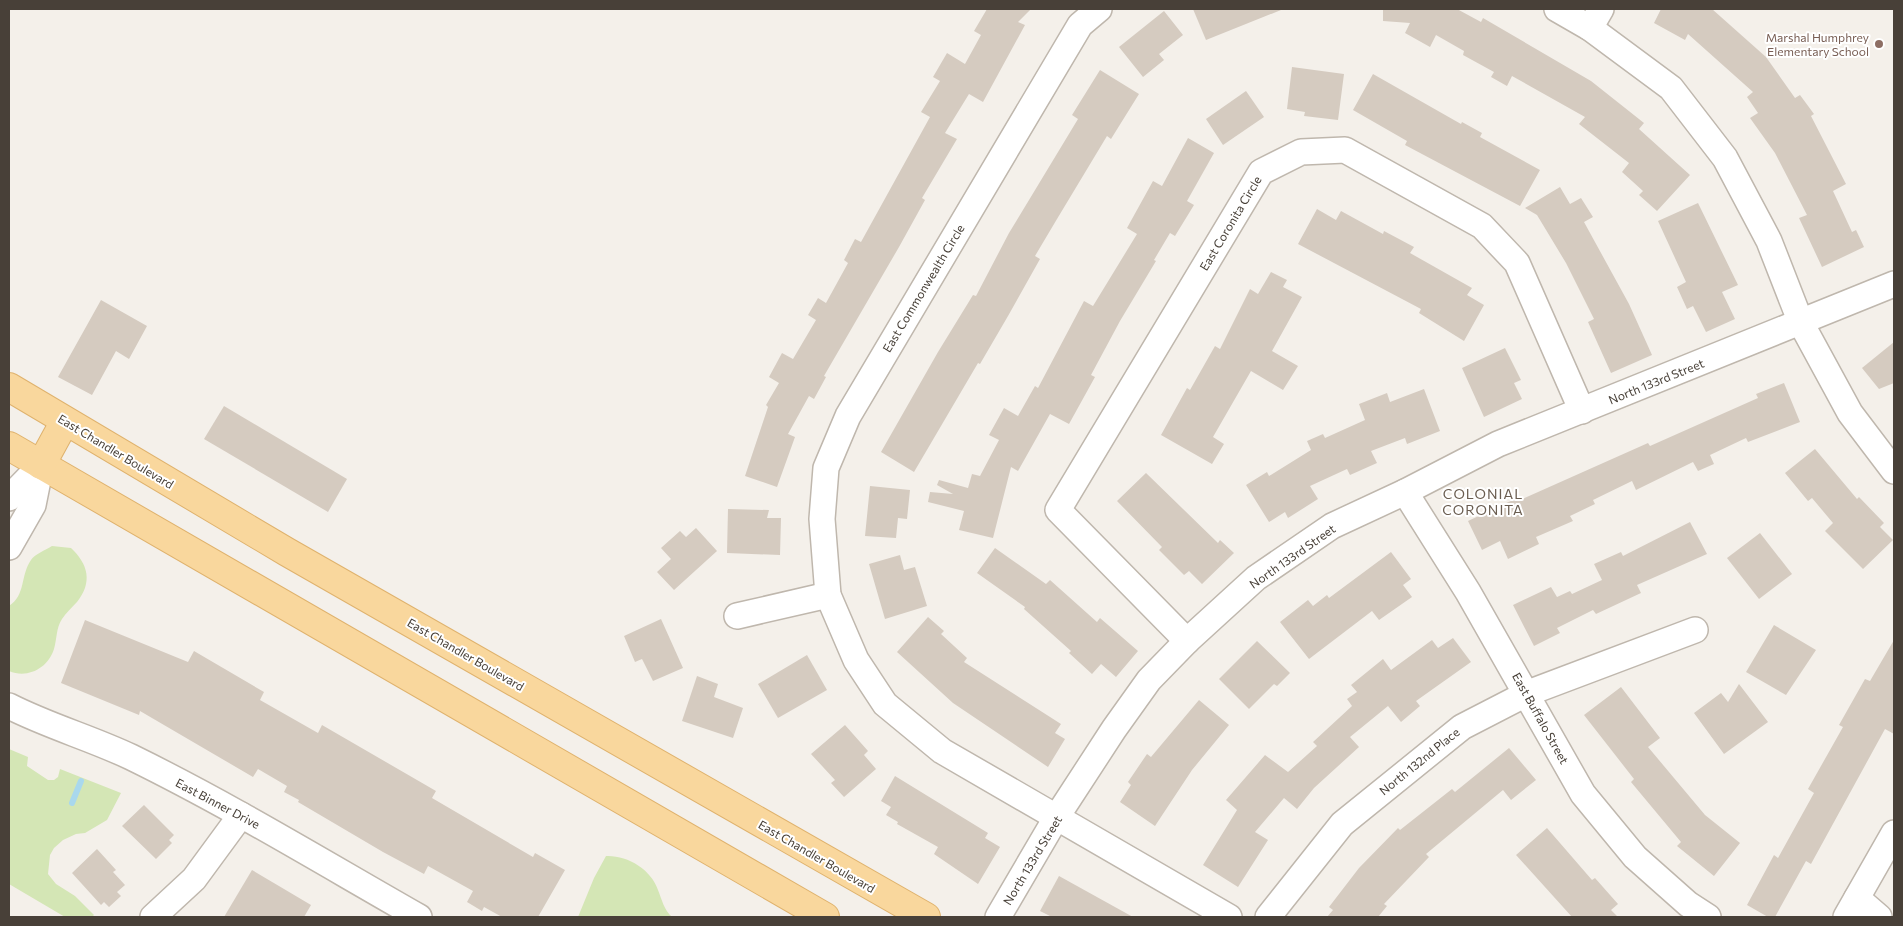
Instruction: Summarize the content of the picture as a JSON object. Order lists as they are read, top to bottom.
{
  "streets": {
    "main road": ["East Chandler Boulevard"],
    "street": [
      "East Coronita Circle",
      "East Commonwealth Circle",
      "North 133rd Street",
      "East Buffalo Street",
      "North 132nd Place",
      "East Binner Drive"
    ]
  },
  "crossings": [
    ["East Coronita Circle", "North 133rd Street"],
    ["East Commonwealth Circle", "North 133rd Street"],
    ["North 133rd Street", "East Buffalo Street"],
    ["East Buffalo Street", "North 132nd Place"]
  ],
  "districts": ["COLONIAL CORONITA"],
  "places": ["Marshal Humphrey Elementary School"]
}
